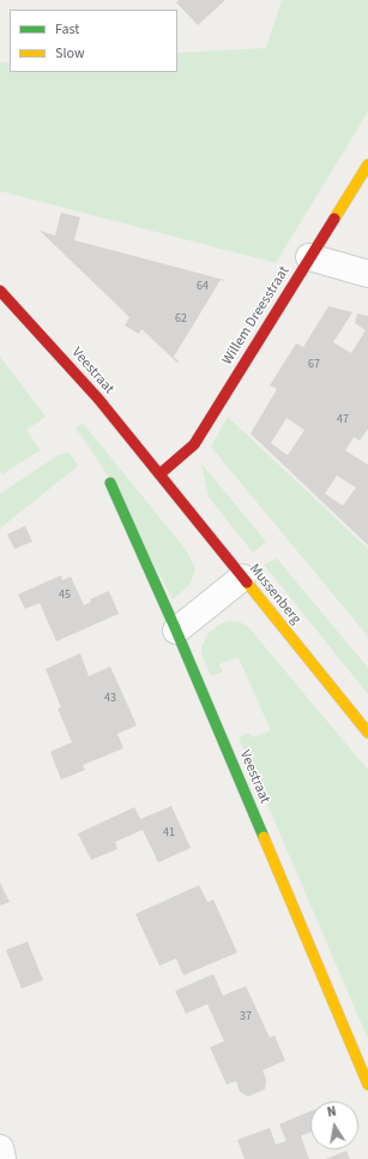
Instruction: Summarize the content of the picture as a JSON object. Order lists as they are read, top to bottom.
{
  "streets": {
    "street": ["Willem Dreesstraat", "Veestraat", "Mussenberg"]
  },
  "crossings": [
    ["Willem Dreesstraat", "Veestraat"],
    ["Willem Dreesstraat", "Mussenberg"],
    ["Veestraat", "Mussenberg"]
  ],
  "house_numbers": [
    "64",
    "62",
    "67",
    "47",
    "45",
    "43",
    "41",
    "37"
  ],
  "legend": ["Fast", "Slow"],
  "north": "top"
}
